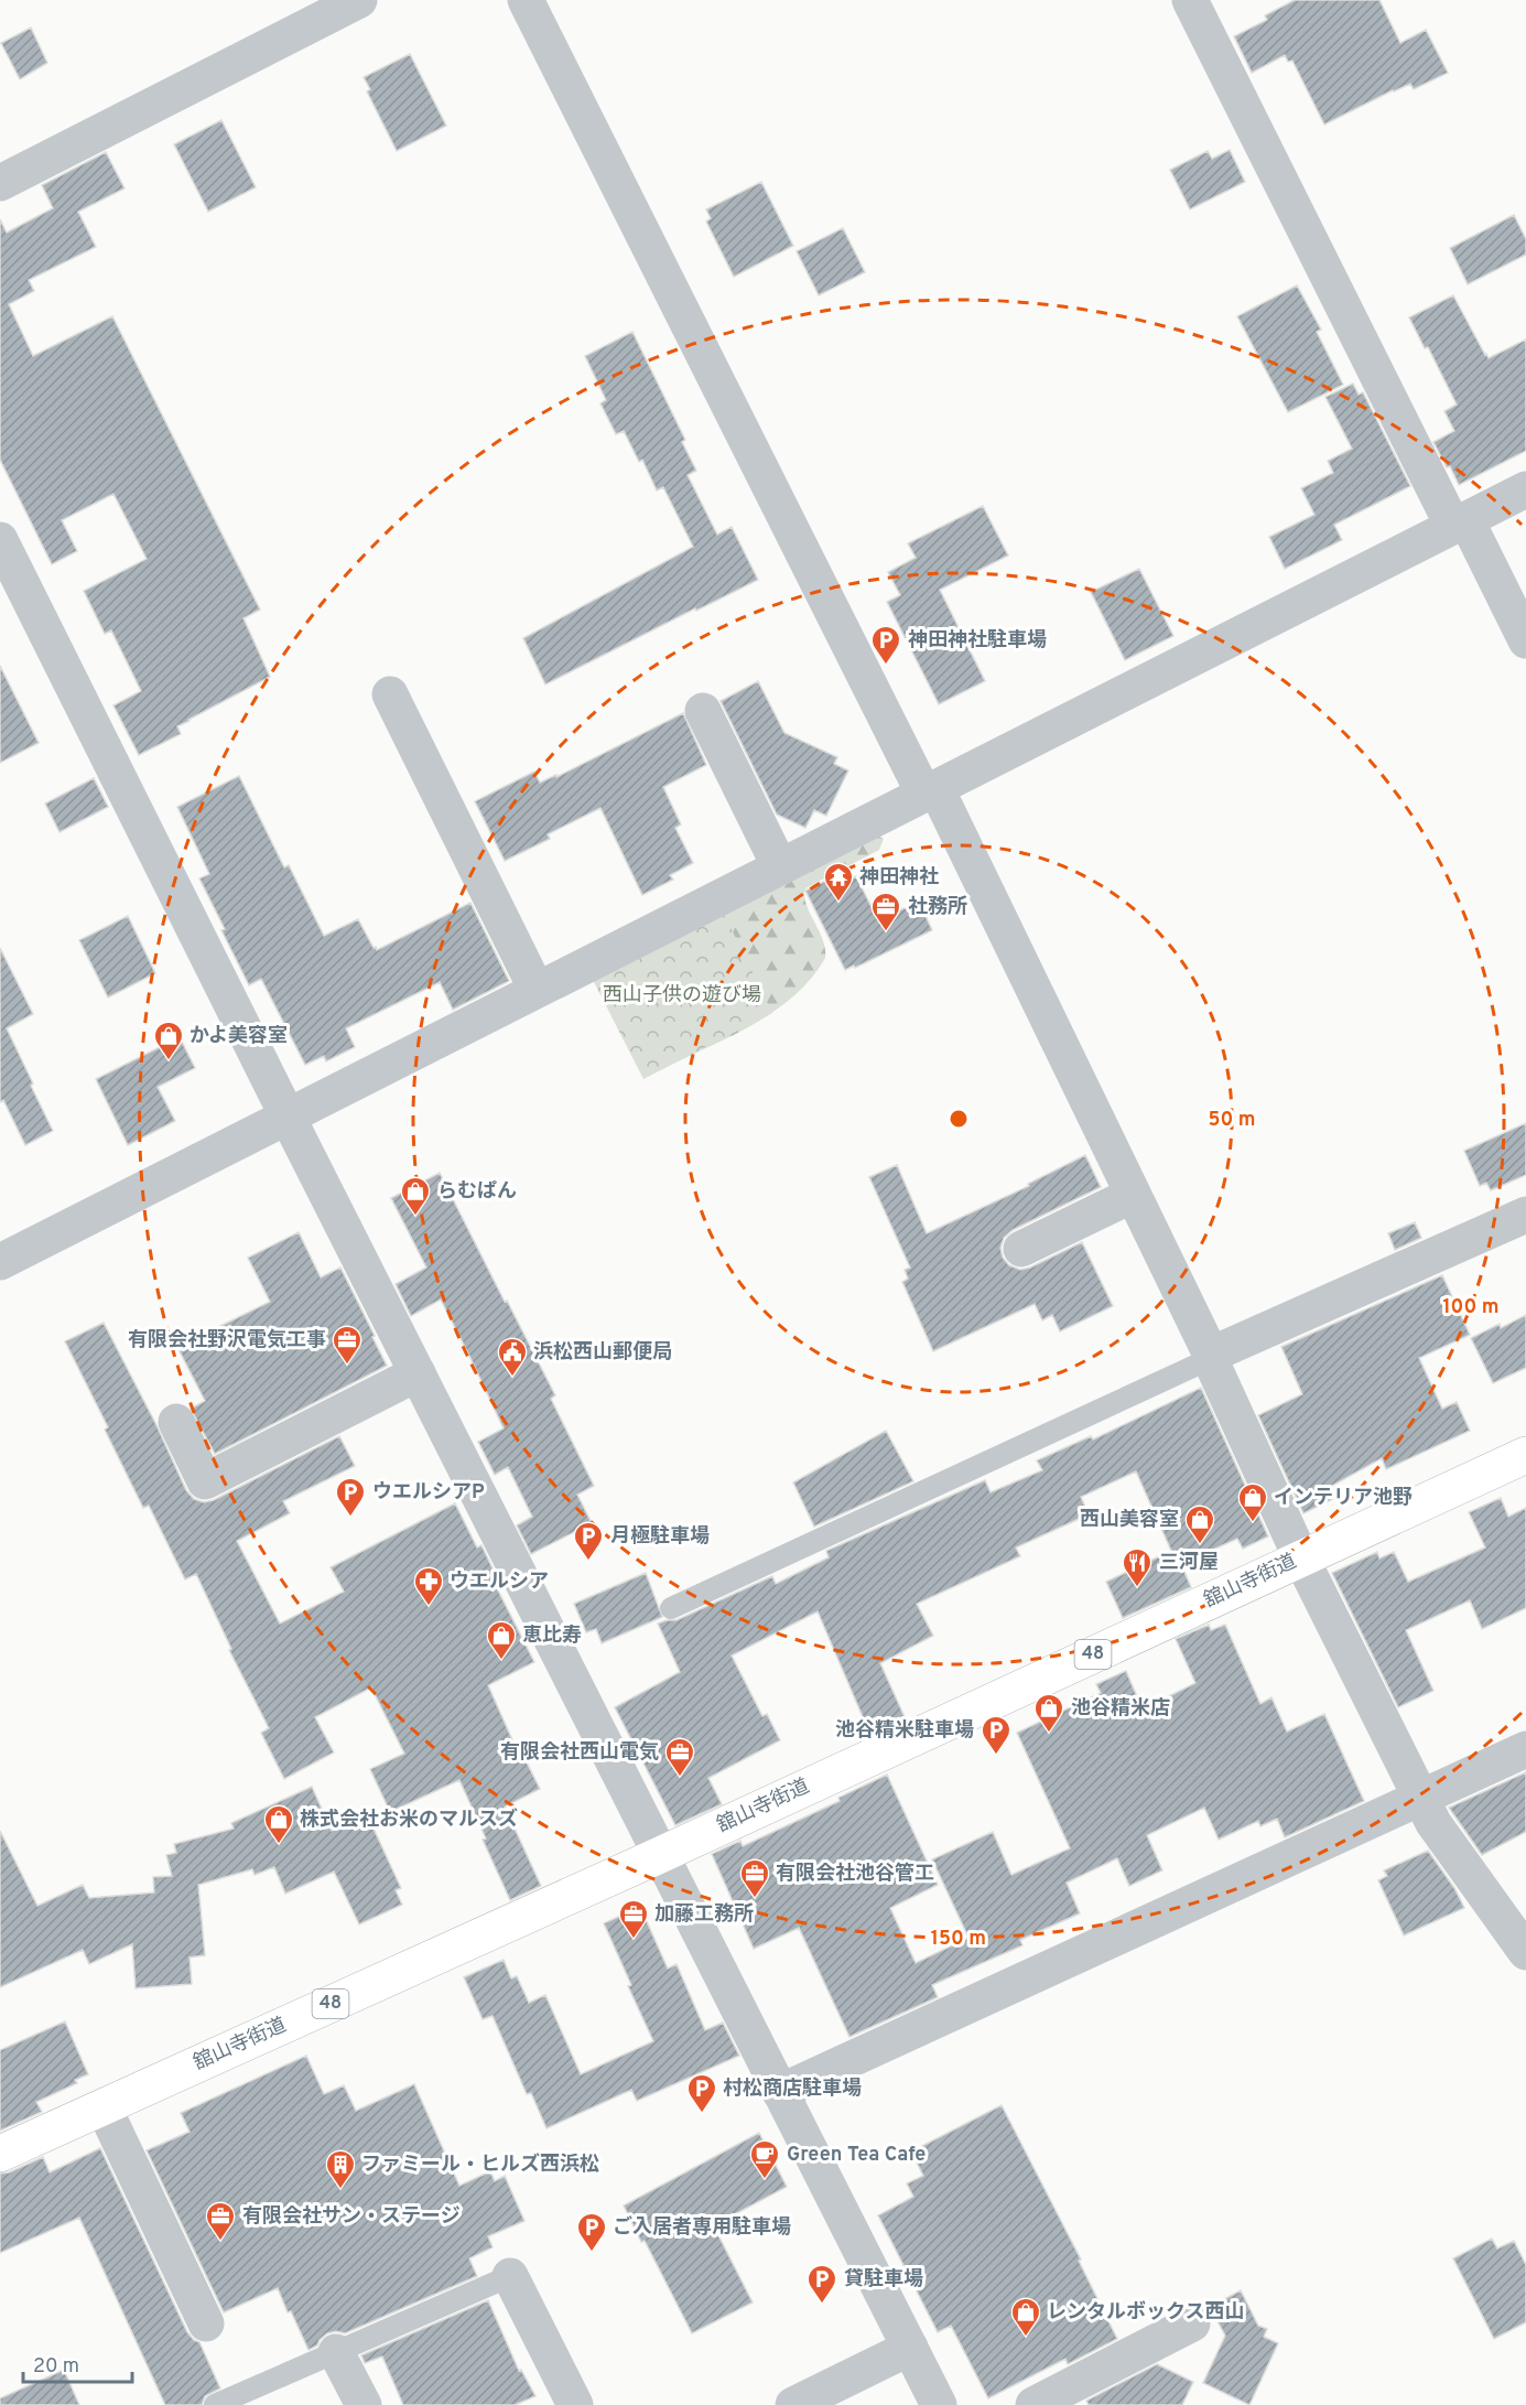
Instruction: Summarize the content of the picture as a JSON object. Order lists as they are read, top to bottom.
{
  "streets": {
    "main road": ["舘山寺街道", "48"]
  },
  "parks": ["西山子供の遊び場"],
  "places": {
    "parking": [
      "神田神社駐車場",
      "ウエルシアP",
      "月極駐車場",
      "池谷精米駐車場",
      "村松商店駐車場",
      "ご入居者専用駐車場",
      "貸駐車場"
    ],
    "temple": ["神田神社"],
    "office": [
      "社務所",
      "有限会社野沢電気工事",
      "有限会社西山電気",
      "有限会社池谷管工",
      "加藤工務所",
      "有限会社サン・ステージ"
    ],
    "shop": [
      "かよ美容室",
      "らむぱん",
      "インテリア池野",
      "西山美容室",
      "恵比寿",
      "池谷精米店",
      "株式会社お米のマルスズ",
      "レンタルボックス西山"
    ],
    "public building": ["浜松西山郵便局"],
    "restaurant": ["三河屋"],
    "pharmacy": ["ウエルシア"],
    "cafe": ["Green Tea Cafe"],
    "building": ["ファミール・ヒルズ西浜松"]
  },
  "scale_bar": "20 m",
  "rings": ["50 m", "100 m", "150 m"]
}
